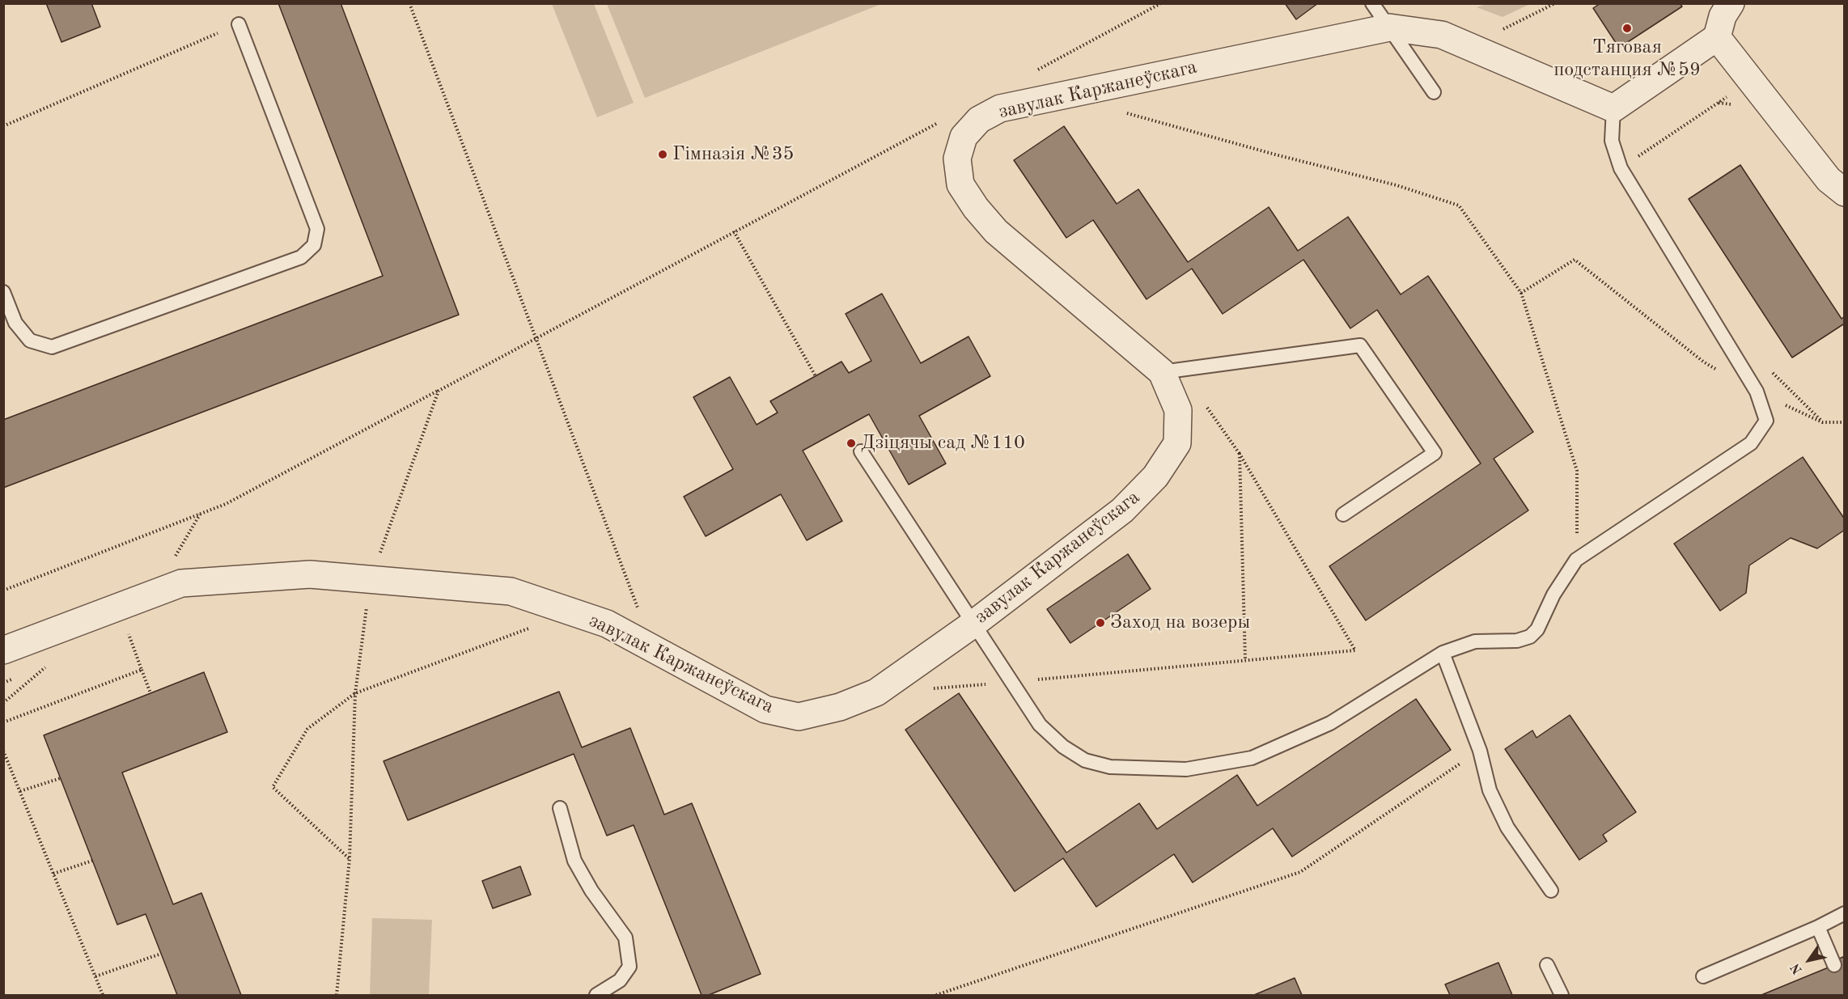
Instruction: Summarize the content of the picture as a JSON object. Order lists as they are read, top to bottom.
{
  "streets": {
    "street": ["завулак Каржанеўскага"]
  },
  "places": [
    "Тяговая подстанция №59",
    "Гімназія №35",
    "Дзіцячы сад №110",
    "Заход на возеры"
  ],
  "north": "bottom left"
}
